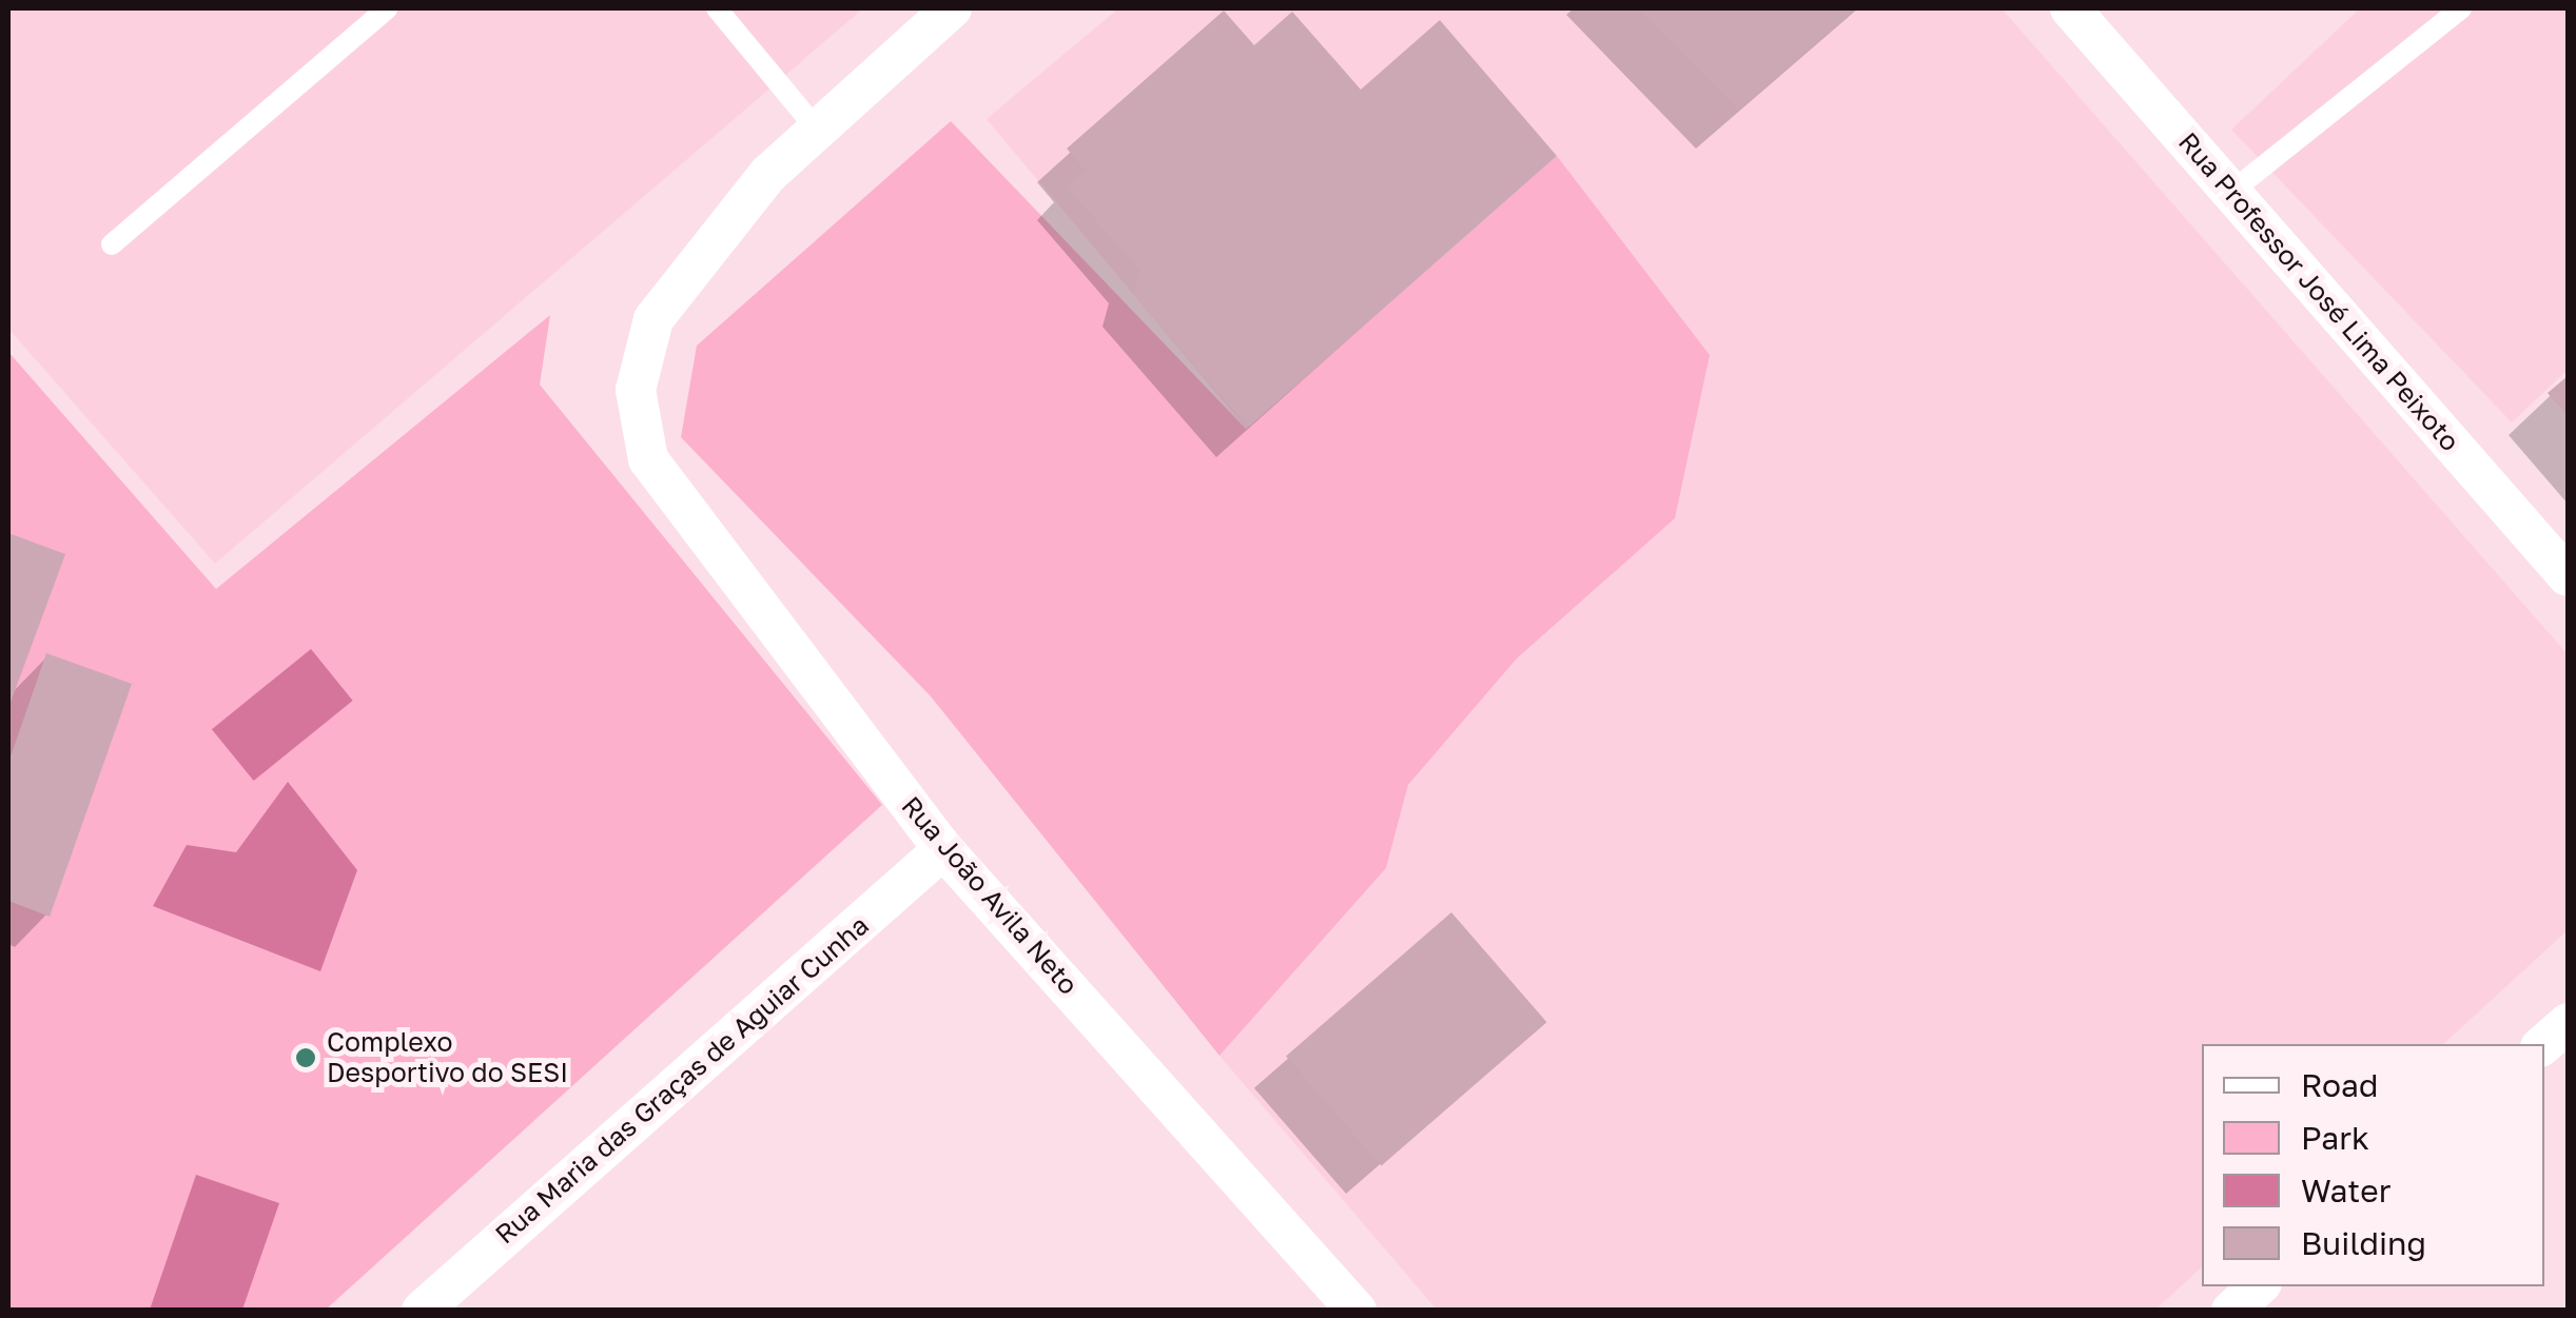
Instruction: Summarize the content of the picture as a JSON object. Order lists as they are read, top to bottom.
{
  "streets": {
    "street": ["Rua Professor José Lima Peixoto", "Rua João Avila Neto", "Rua Maria das Graças de Aguiar Cunha"]
  },
  "crossings": [
    ["Rua João Avila Neto", "Rua Maria das Graças de Aguiar Cunha"]
  ],
  "places": ["Complexo Desportivo do SESI"],
  "legend": [
    "Road",
    "Park",
    "Water",
    "Building"
  ]
}
